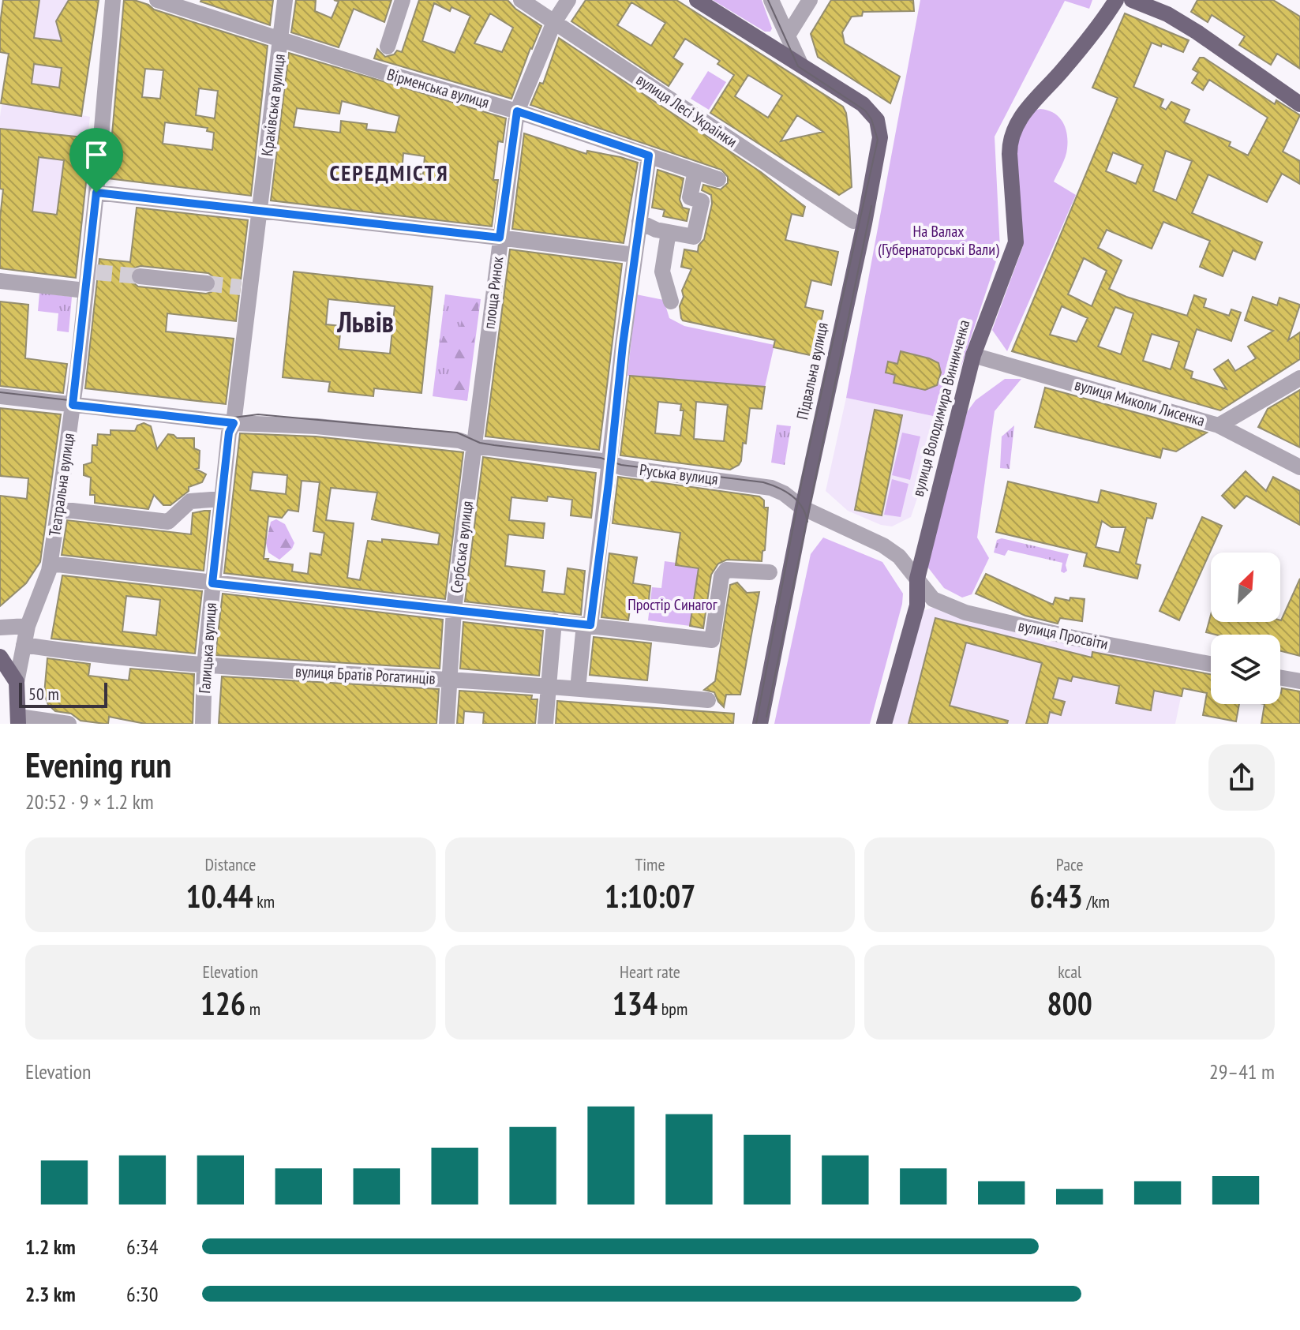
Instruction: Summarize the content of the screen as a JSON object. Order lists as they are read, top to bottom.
{
  "streets": {
    "main road": ["Підвальна вулиця", "вулиця Володимира Винниченка"],
    "street": [
      "Вірменська вулиця",
      "Краківська вулиця",
      "вулиця Лесі Українки",
      "площа Ринок",
      "вулиця Миколи Лисенка",
      "Руська вулиця",
      "Театральна вулиця",
      "Сербська вулиця",
      "вулиця Просвіти",
      "Галицька вулиця",
      "вулиця Братів Рогатинців"
    ]
  },
  "crossings": [
    ["Вірменська вулиця", "Краківська вулиця"],
    ["Краківська вулиця", "площа Ринок"],
    ["площа Ринок", "Руська вулиця"],
    ["площа Ринок", "Театральна вулиця"],
    ["площа Ринок", "Сербська вулиця"],
    ["Підвальна вулиця", "Руська вулиця"],
    ["вулиця Миколи Лисенка", "вулиця Володимира Винниченка"],
    ["вулиця Володимира Винниченка", "вулиця Просвіти"],
    ["Руська вулиця", "Сербська вулиця"],
    ["Театральна вулиця", "вулиця Братів Рогатинців"],
    ["Сербська вулиця", "вулиця Братів Рогатинців"],
    ["Галицька вулиця", "вулиця Братів Рогатинців"]
  ],
  "districts": ["СЕРЕДМІСТЯ", "Львів"],
  "parks": ["На Валах (Губернаторські Вали)", "Простір Синагог"],
  "scale_bar": "50 m",
  "north": "top right",
  "page": {
    "scale": "50 m",
    "heading": ["Evening run", "20:52 · 9 × 1.2 km"],
    "stats": [
      ["Distance", "10.44 km"],
      ["Time", "1:10:07"],
      ["Pace", "6:43 /km"],
      ["Elevation", "126 m"],
      ["Heart rate", "134 bpm"],
      ["kcal", "800"]
    ],
    "chart": ["Elevation", "29–41 m"],
    "list": [
      {
        "name": "1.2 km",
        "note": "6:34"
      },
      {
        "name": "2.3 km",
        "note": "6:30"
      }
    ]
  }
}
